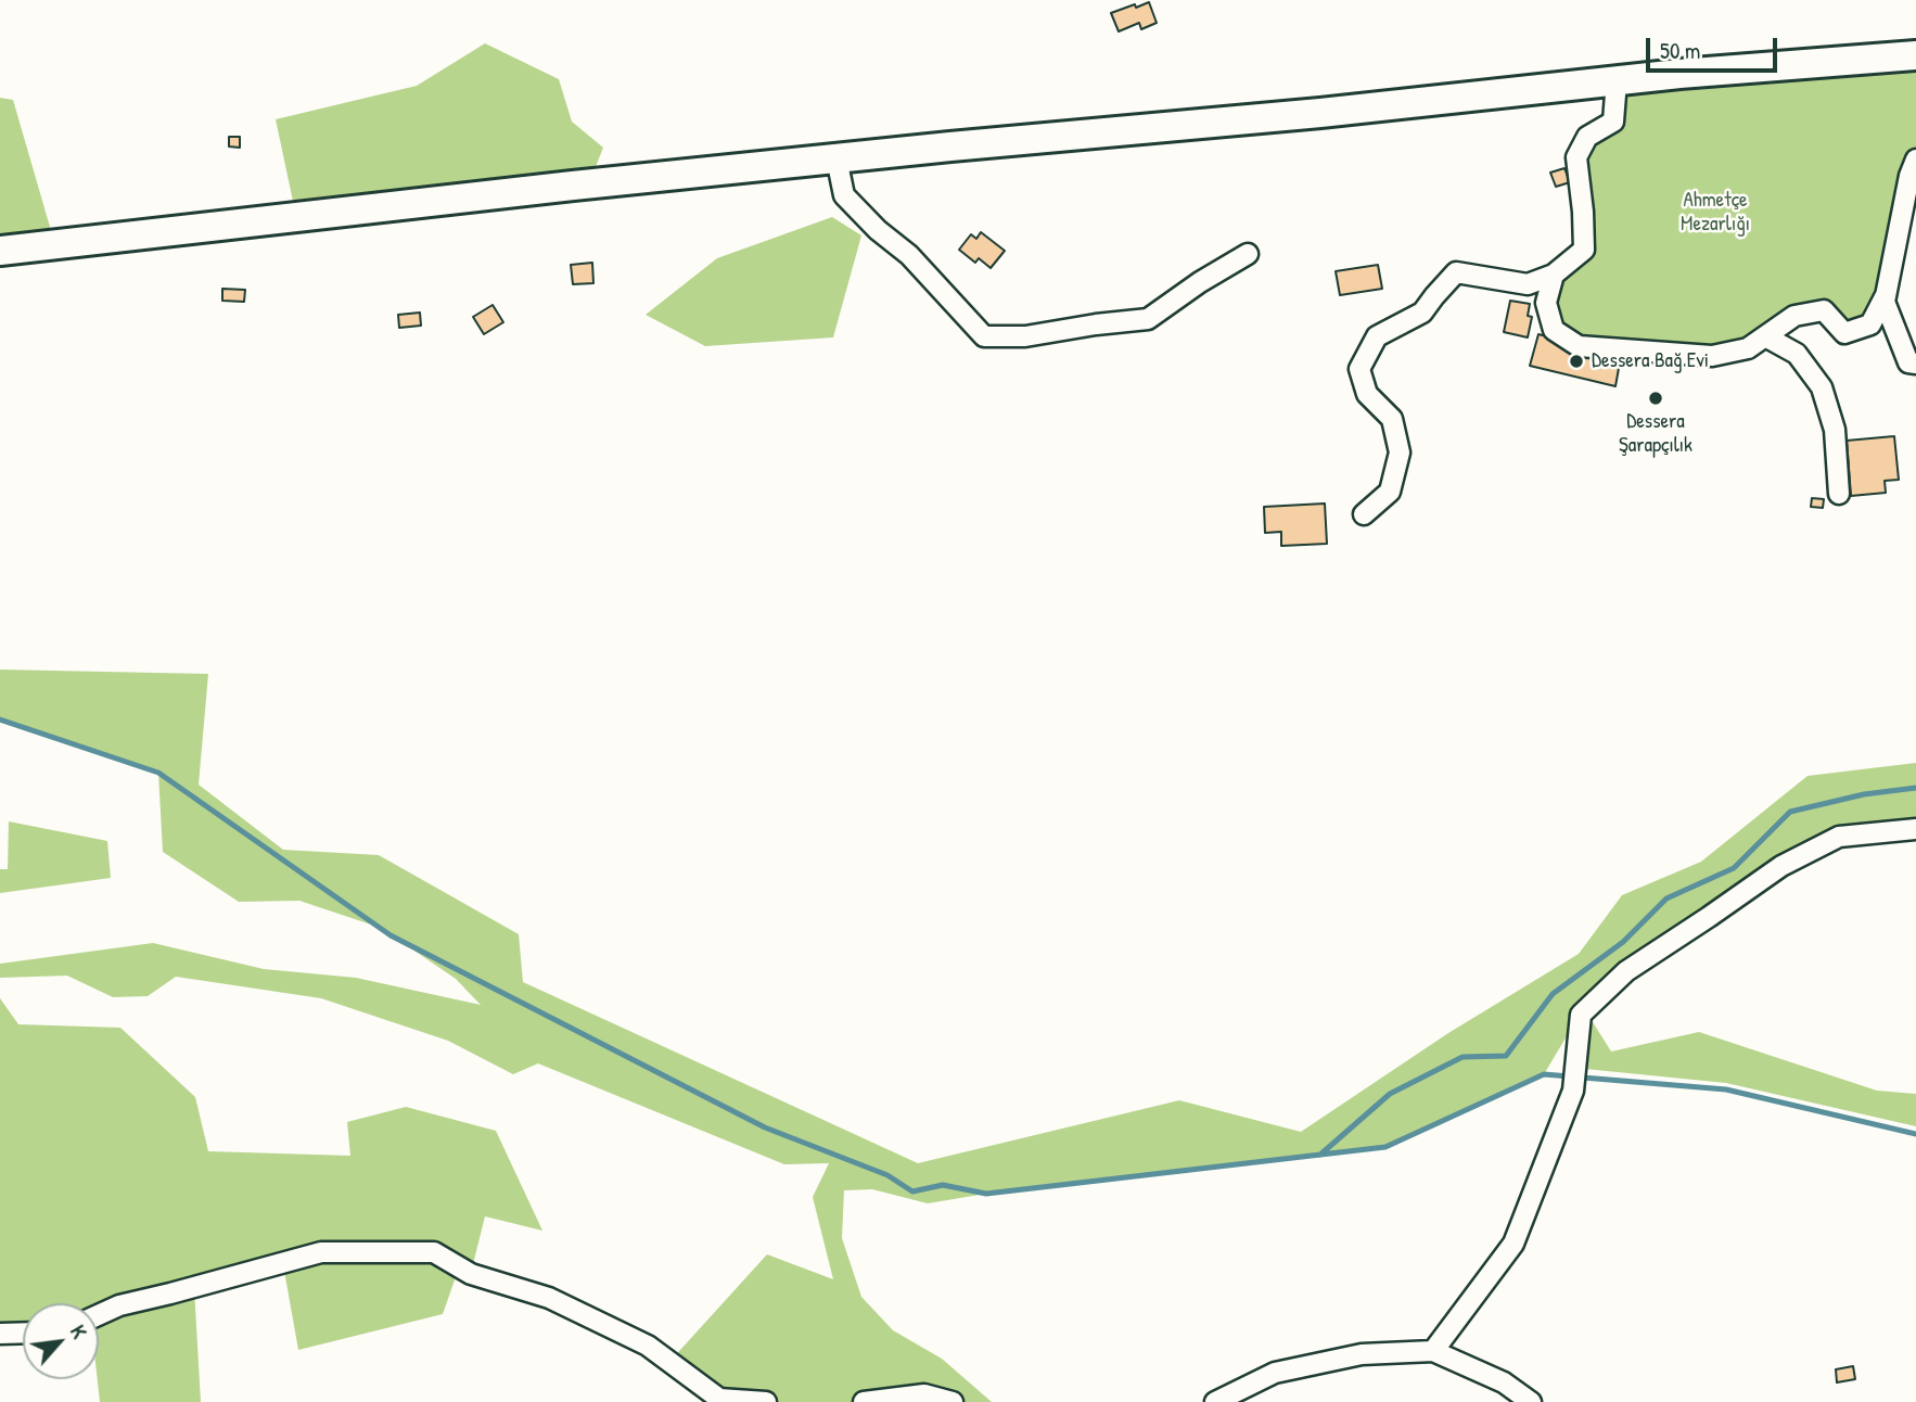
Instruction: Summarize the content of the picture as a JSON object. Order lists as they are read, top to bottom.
{
  "parks": ["Ahmetçe Mezarlığı"],
  "places": ["Dessera Bağ Evi", "Dessera Şarapçılık"],
  "scale_bar": "50 m",
  "north": "top right"
}
